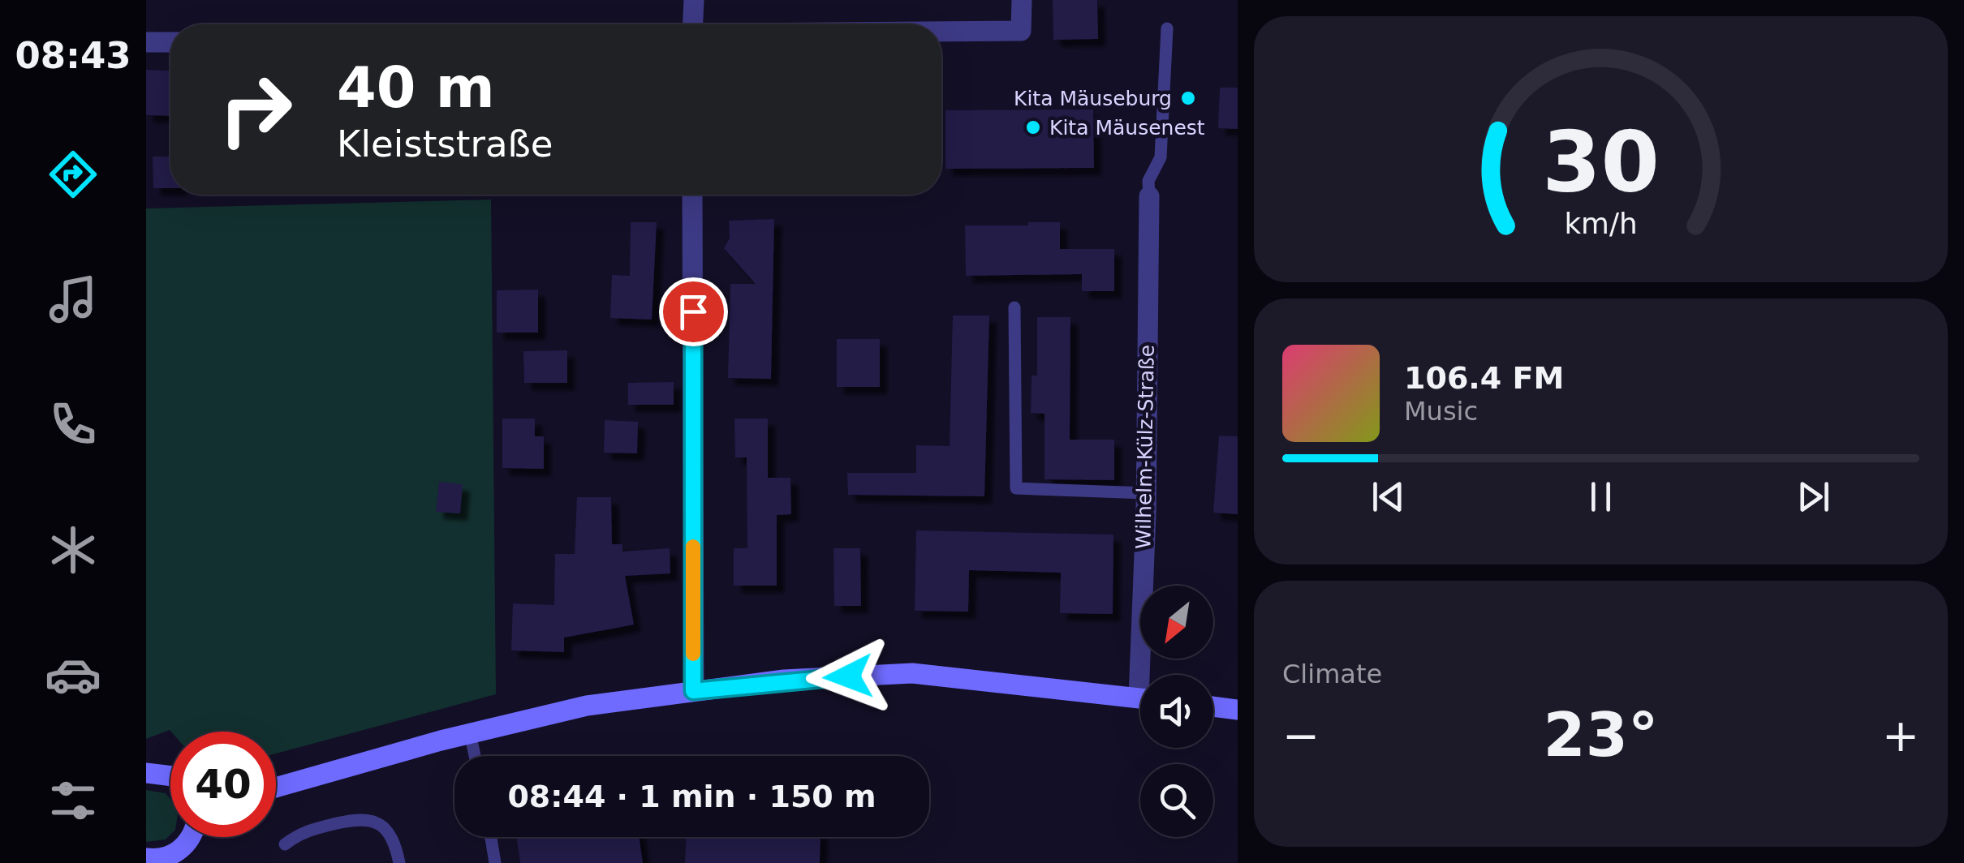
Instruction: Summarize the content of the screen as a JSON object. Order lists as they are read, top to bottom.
{
  "streets": {
    "street": ["Wilhelm-Külz-Straße"]
  },
  "places": ["Kita Mäuseburg", "Kita Mäusenest"],
  "north": "bottom left",
  "page": {
    "tabs": "08:43",
    "turn": ["40 m", "Kleiststraße"],
    "song": ["106.4 FM", "Music"],
    "tile": "Climate",
    "heat": ["−", "23°", "+"],
    "limit": "40",
    "trip": "08:44 · 1 min · 150 m",
    "gauge": ["30", "km/h"]
  }
}
